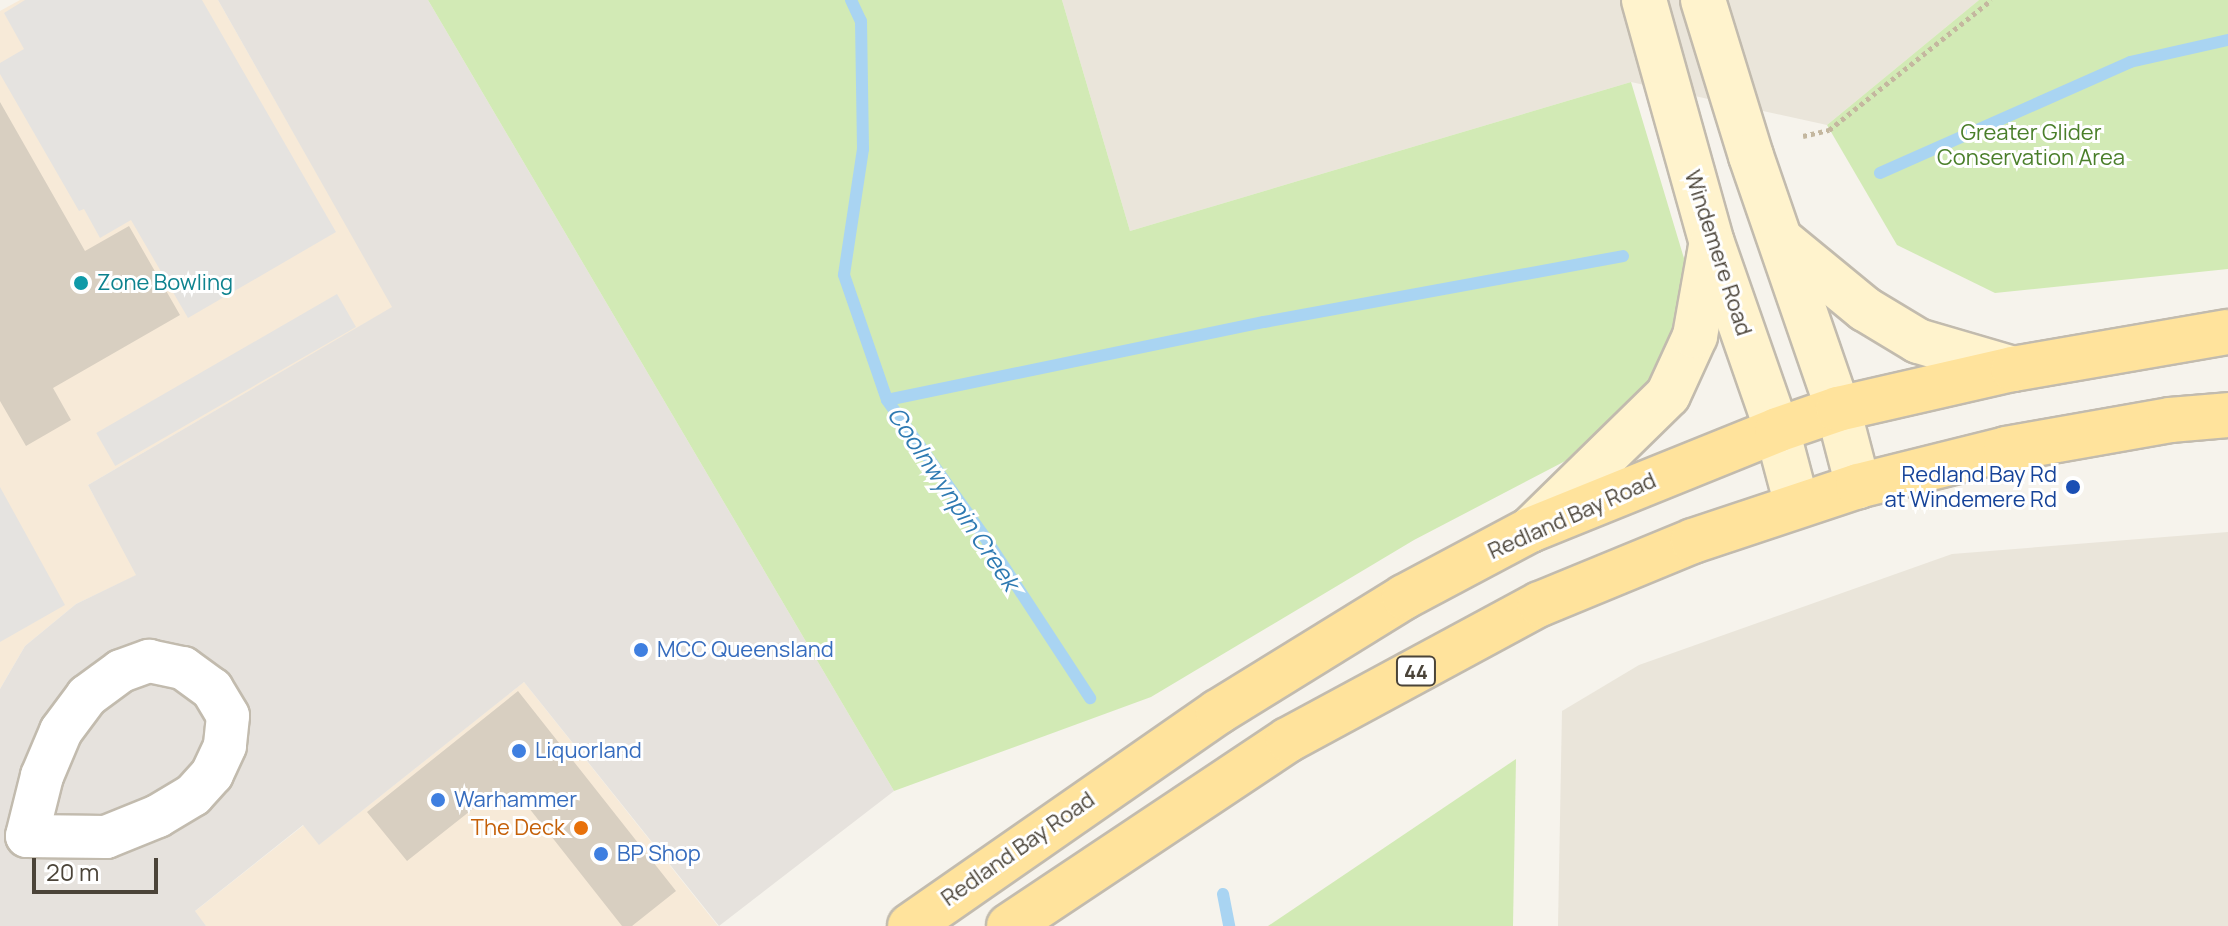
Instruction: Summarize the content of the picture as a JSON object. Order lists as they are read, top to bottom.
{
  "streets": {
    "main road": ["Windemere Road", "Redland Bay Road", "44"]
  },
  "crossings": [
    ["Windemere Road", "Redland Bay Road"],
    ["Windemere Road", "44"]
  ],
  "water": ["Coolnwynpin Creek"],
  "parks": ["Greater Glider Conservation Area"],
  "places": [
    "Zone Bowling",
    "Redland Bay Rd at Windemere Rd",
    "MCC Queensland",
    "Liquorland",
    "Warhammer",
    "The Deck",
    "BP Shop"
  ],
  "scale_bar": "20 m"
}
